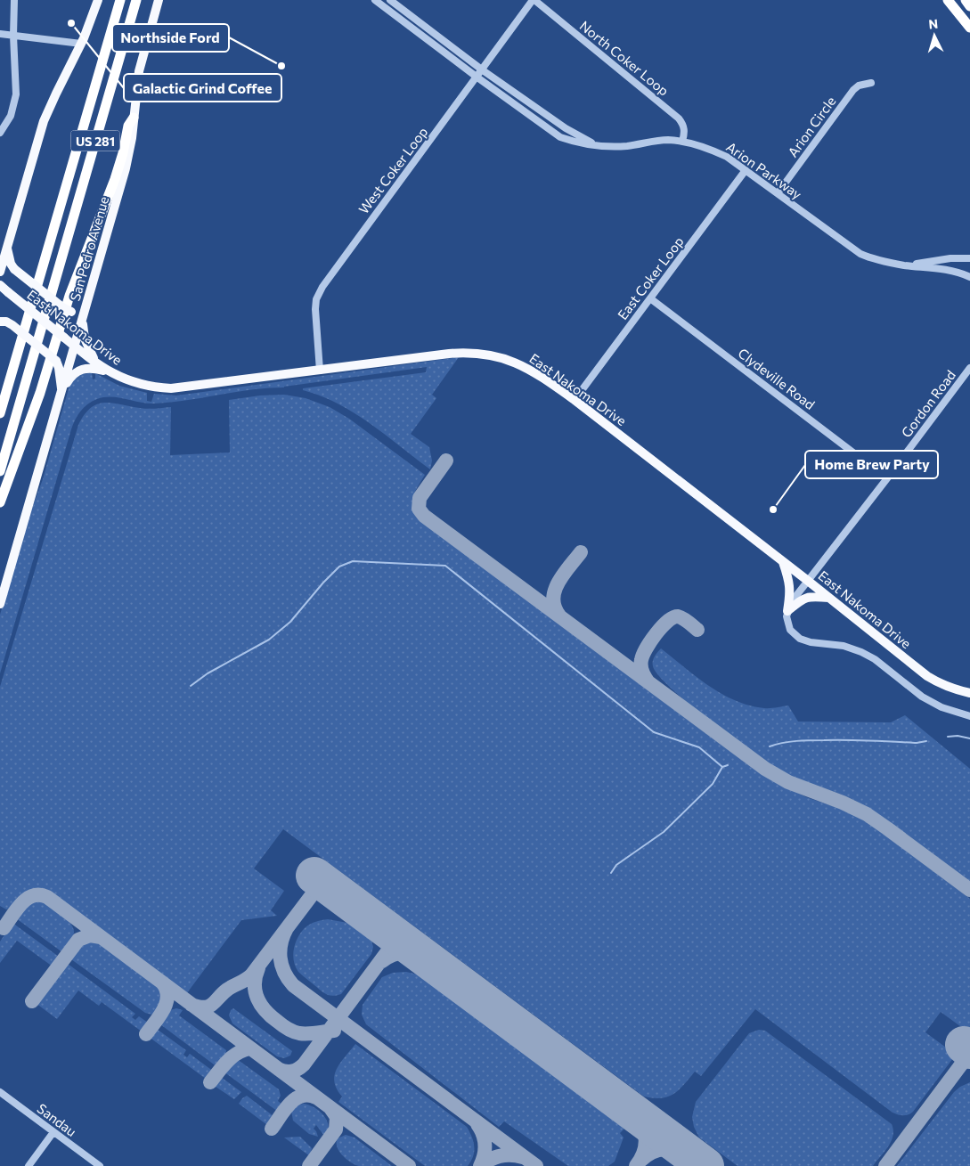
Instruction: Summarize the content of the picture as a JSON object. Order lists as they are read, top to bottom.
{
  "streets": {
    "highway": ["US 281"],
    "main road": ["San Pedro Avenue", "East Nakoma Drive"],
    "street": [
      "North Coker Loop",
      "Arion Circle",
      "West Coker Loop",
      "Arion Parkway",
      "East Coker Loop",
      "Clydeville Road",
      "Gordon Road",
      "Sandau"
    ]
  },
  "crossings": [
    ["North Coker Loop", "West Coker Loop"],
    ["North Coker Loop", "Arion Parkway"],
    ["Arion Circle", "Arion Parkway"],
    ["West Coker Loop", "Arion Parkway"],
    ["West Coker Loop", "East Nakoma Drive"],
    ["Arion Parkway", "East Coker Loop"],
    ["San Pedro Avenue", "East Nakoma Drive"],
    ["East Coker Loop", "East Nakoma Drive"],
    ["East Coker Loop", "Clydeville Road"],
    ["East Nakoma Drive", "Gordon Road"],
    ["Clydeville Road", "Gordon Road"]
  ],
  "places": ["Galactic Grind Coffee", "Northside Ford", "Home Brew Party"],
  "north": "top"
}
